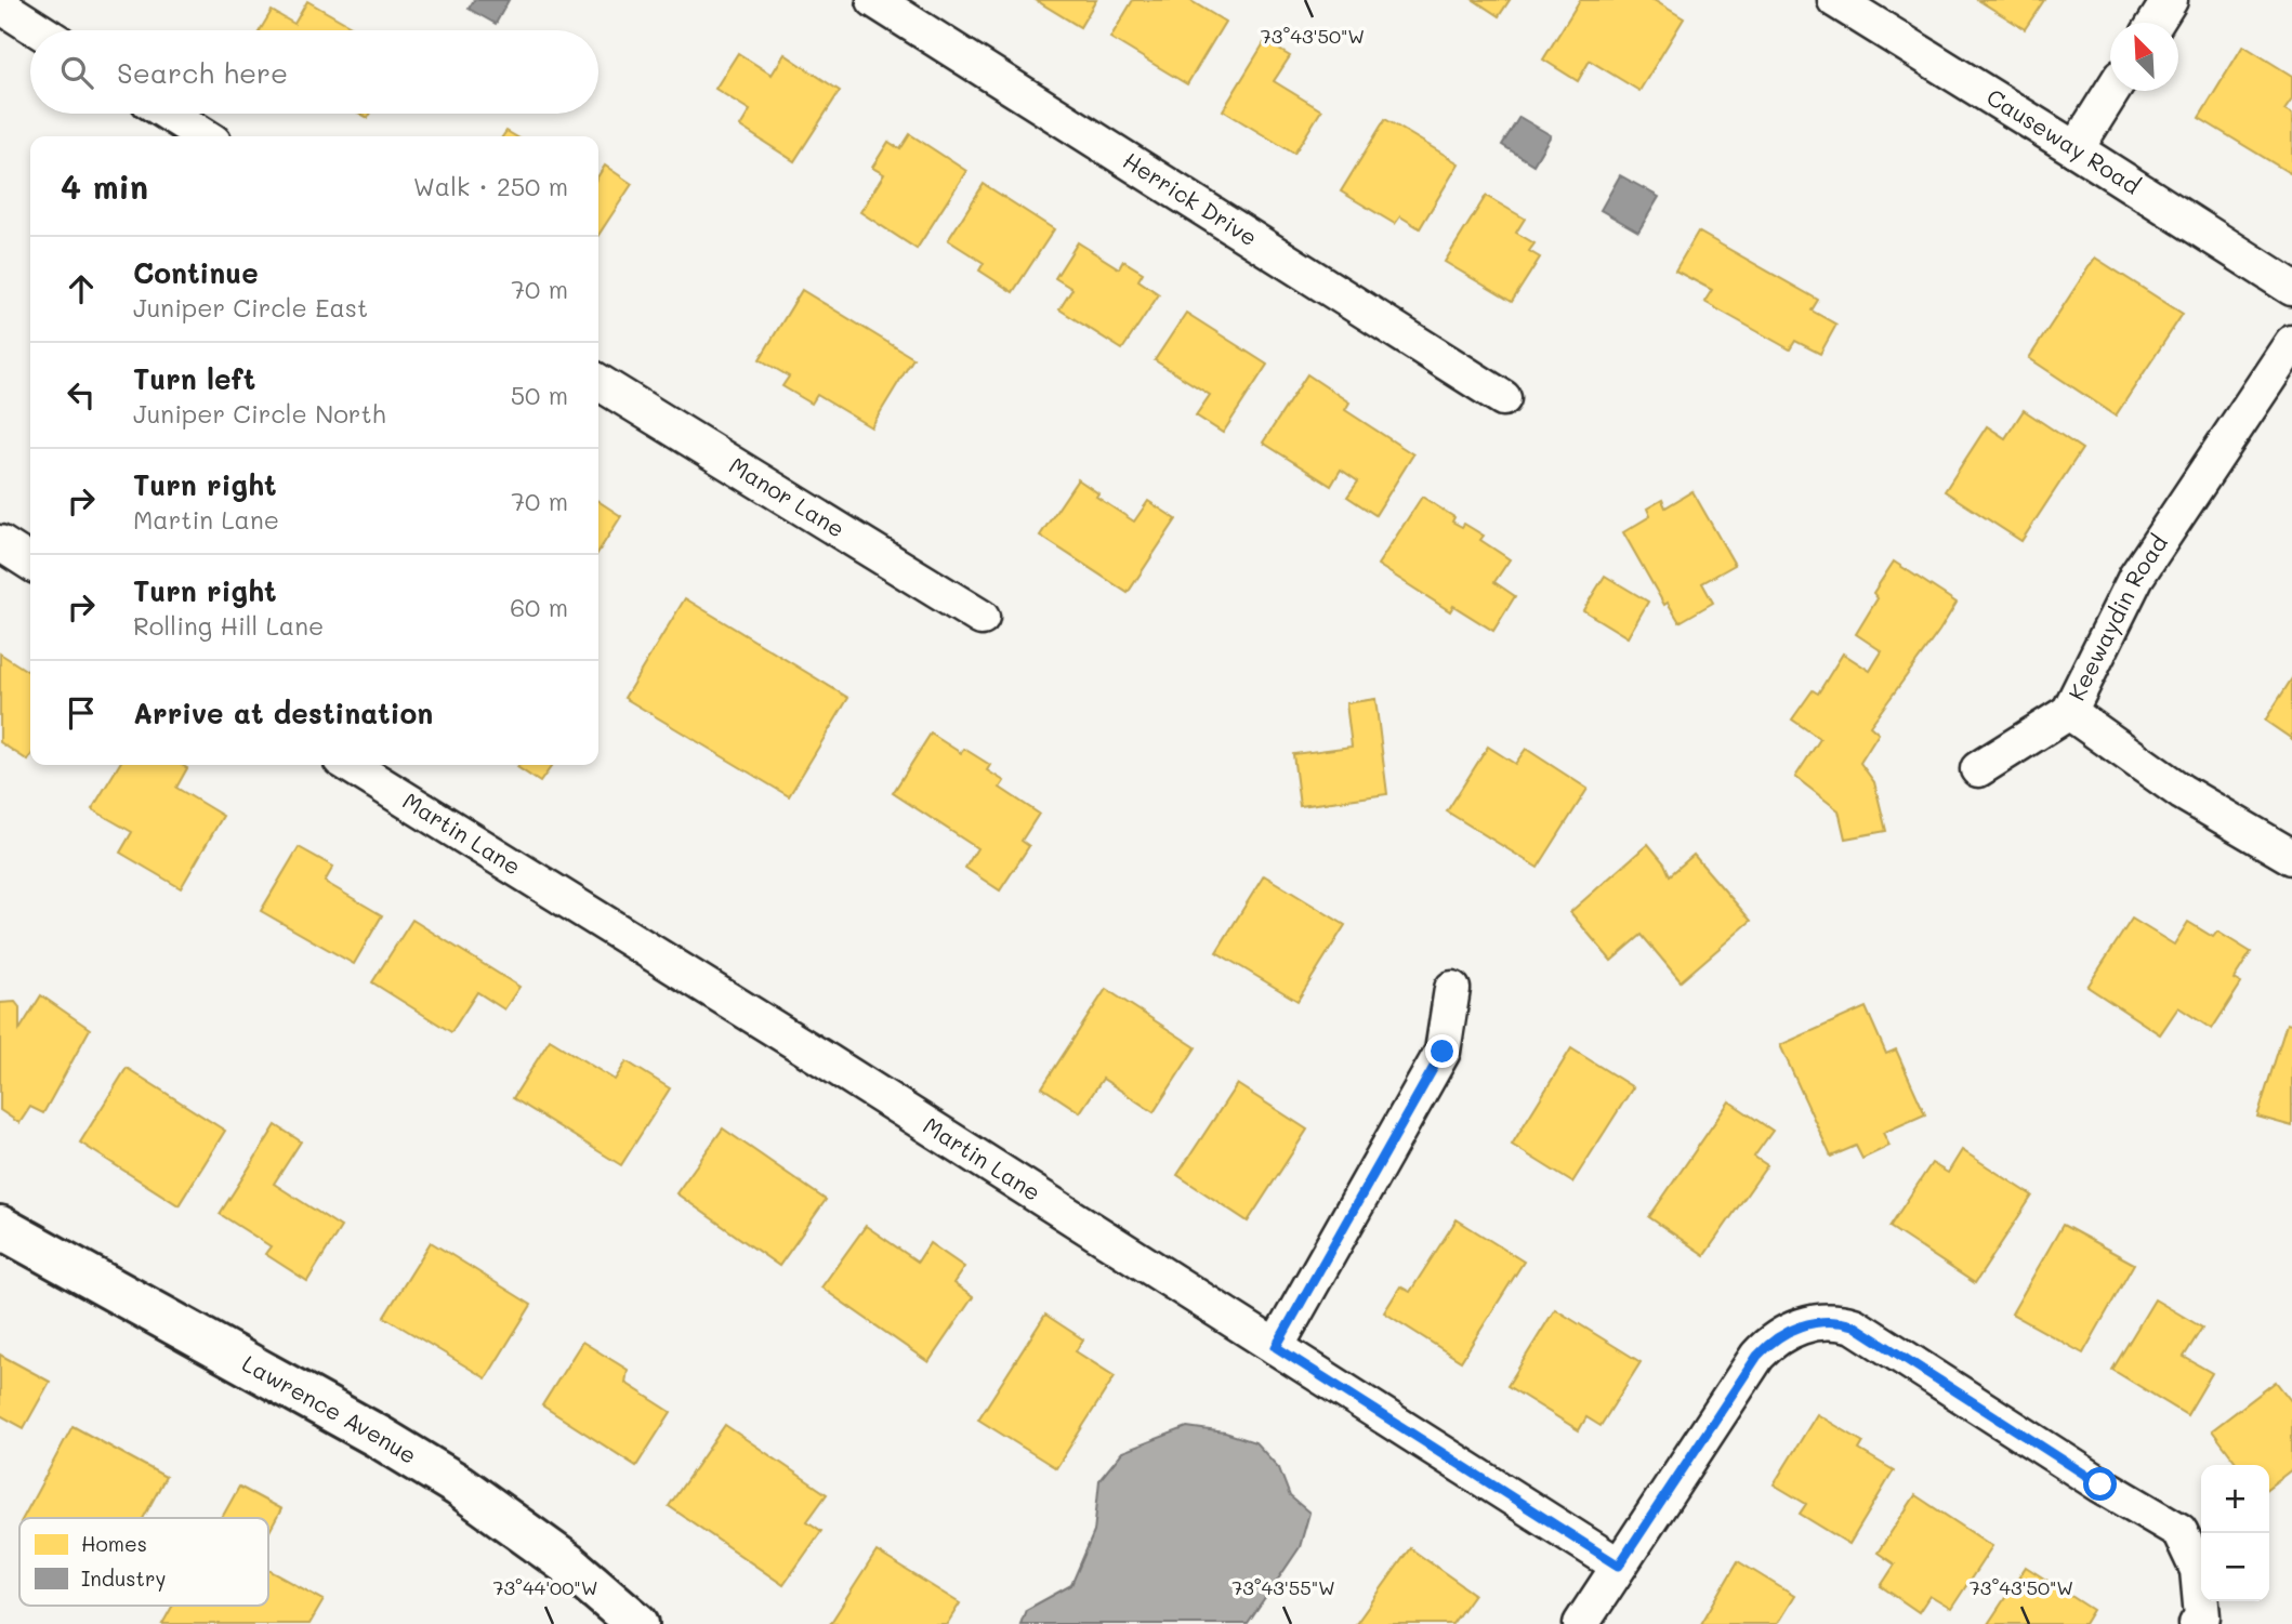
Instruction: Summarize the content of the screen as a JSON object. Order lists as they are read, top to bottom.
{
  "streets": {
    "street": [
      "Causeway Road",
      "Herrick Drive",
      "Manor Lane",
      "Keewaydin Road",
      "Martin Lane",
      "Lawrence Avenue"
    ]
  },
  "legend": ["Homes", "Industry"],
  "north": "top left",
  "page": {
    "search": "Search here",
    "heading": ["4 min", "Walk · 250 m"],
    "list": [
      ["Continue", "Juniper Circle East", "70 m"],
      ["Turn left", "Juniper Circle North", "50 m"],
      ["Turn right", "Martin Lane", "70 m"],
      ["Turn right", "Rolling Hill Lane", "60 m"],
      "Arrive at destination"
    ],
    "map_buttons": ["+", "−"]
  },
  "coordinates": ["73°43'50\"W", "73°44'00\"W", "73°43'55\"W"]
}
